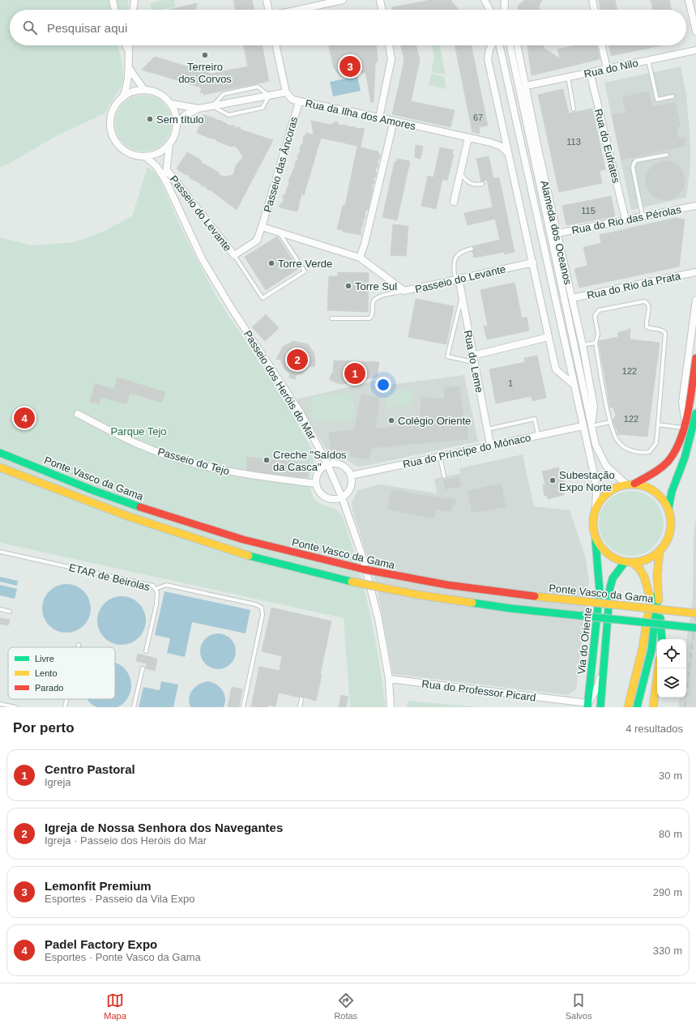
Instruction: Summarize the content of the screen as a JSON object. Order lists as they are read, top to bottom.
{
  "streets": {
    "main road": ["Ponte Vasco da Gama", "Via do Oriente"],
    "street": [
      "Rua do Nilo",
      "Rua da Ilha dos Amores",
      "Rua do Eufrates",
      "Passeio das Âncoras",
      "Passeio do Levante",
      "Rua do Rio das Pérolas",
      "Alameda dos Oceanos",
      "Rua do Rio da Prata",
      "Rua do Leme",
      "Passeio dos Heróis do Mar",
      "Rua do Príncipe do Mónaco",
      "Passeio do Tejo",
      "Rua do Professor Picard"
    ],
    "lane": ["ETAR de Beirolas"]
  },
  "crossings": [
    ["Rua do Nilo", "Rua do Eufrates"],
    ["Rua do Nilo", "Alameda dos Oceanos"],
    ["Rua da Ilha dos Amores", "Passeio das Âncoras"],
    ["Rua do Eufrates", "Rua do Rio das Pérolas"],
    ["Passeio das Âncoras", "Passeio do Levante"],
    ["Passeio do Levante", "Rua do Leme"],
    ["Rua do Rio das Pérolas", "Alameda dos Oceanos"],
    ["Alameda dos Oceanos", "Rua do Rio da Prata"],
    ["Alameda dos Oceanos", "Rua do Príncipe do Mónaco"],
    ["Alameda dos Oceanos", "Via do Oriente"],
    ["Rua do Leme", "Rua do Príncipe do Mónaco"],
    ["Passeio dos Heróis do Mar", "Rua do Professor Picard"],
    ["Via do Oriente", "Rua do Professor Picard"]
  ],
  "parks": ["Parque Tejo"],
  "places": [
    "Terreiro dos Corvos",
    "Sem título",
    "Torre Verde",
    "Torre Sul",
    "Colégio Oriente",
    "Creche \"Saídos da Casca\"",
    "Subestação Expo Norte"
  ],
  "house_numbers": [
    "67",
    "113",
    "115",
    "122",
    "1",
    "122"
  ],
  "legend": ["Livre", "Lento", "Parado"],
  "page": {
    "search": "Pesquisar aqui",
    "pins": [
      "3",
      "2",
      "1",
      "4"
    ],
    "heading": ["Por perto", "4 resultados"],
    "list": [
      {
        "mark": "1",
        "name": "Centro Pastoral",
        "note": "Igreja",
        "value": "30 m"
      },
      {
        "mark": "2",
        "name": "Igreja de Nossa Senhora dos Navegantes",
        "note": "Igreja · Passeio dos Heróis do Mar",
        "value": "80 m"
      },
      {
        "mark": "3",
        "name": "Lemonfit Premium",
        "note": "Esportes · Passeio da Vila Expo",
        "value": "290 m"
      },
      {
        "mark": "4",
        "name": "Padel Factory Expo",
        "note": "Esportes · Ponte Vasco da Gama",
        "value": "330 m"
      }
    ],
    "nav": ["Mapa", "Rotas", "Salvos"]
  }
}
